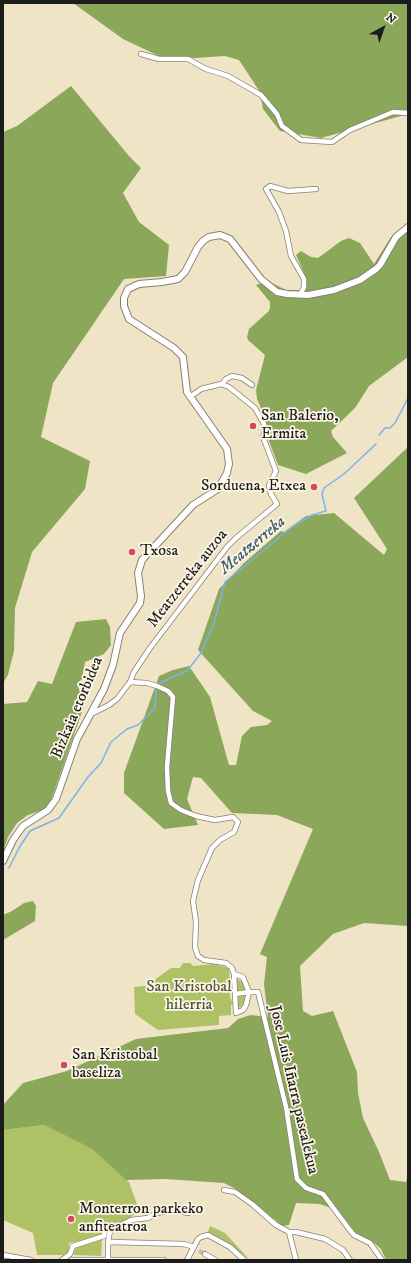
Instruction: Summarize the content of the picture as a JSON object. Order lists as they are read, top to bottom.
{
  "streets": {
    "street": ["Meatzerreka auzoa", "Bizkaia etorbidea", "Jose Luis Iñarra pasealekua"]
  },
  "crossings": [
    ["Meatzerreka auzoa", "Bizkaia etorbidea"]
  ],
  "water": ["Meatzerreka"],
  "parks": ["San Kristobal hilerria"],
  "places": [
    "San Balerio, Ermita",
    "Sorduena, Etxea",
    "Txosa",
    "San Kristobal baseliza",
    "Monterron parkeko anfiteatroa"
  ],
  "north": "top right"
}
